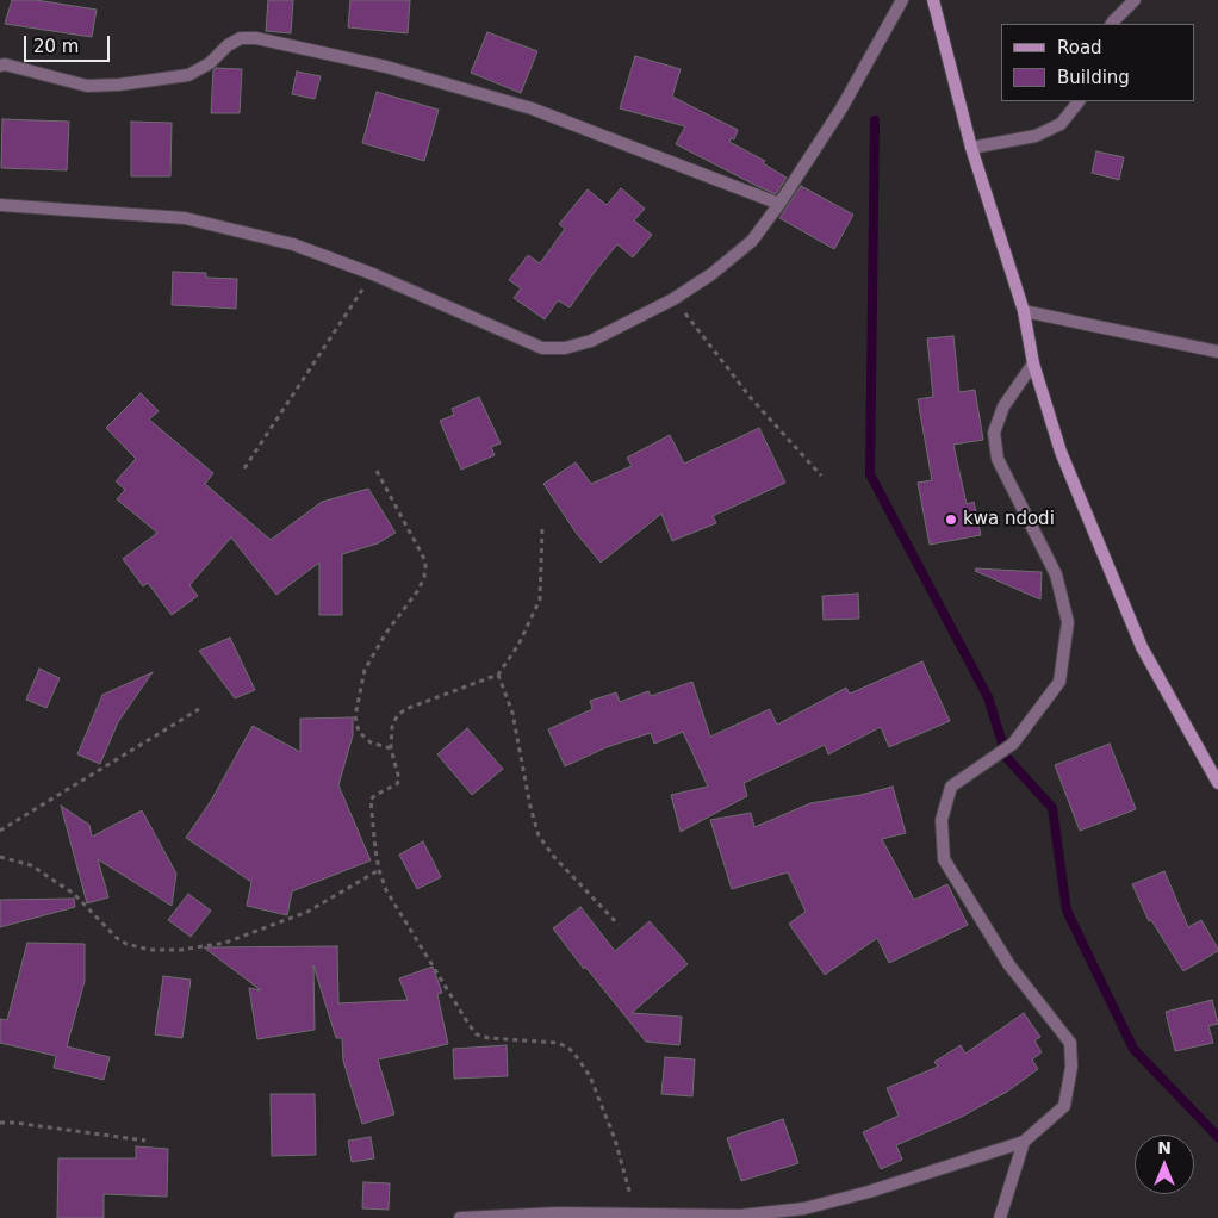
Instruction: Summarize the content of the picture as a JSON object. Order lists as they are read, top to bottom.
{
  "places": ["kwa ndodi"],
  "legend": ["Road", "Building"],
  "scale_bar": "20 m",
  "north": "top"
}
